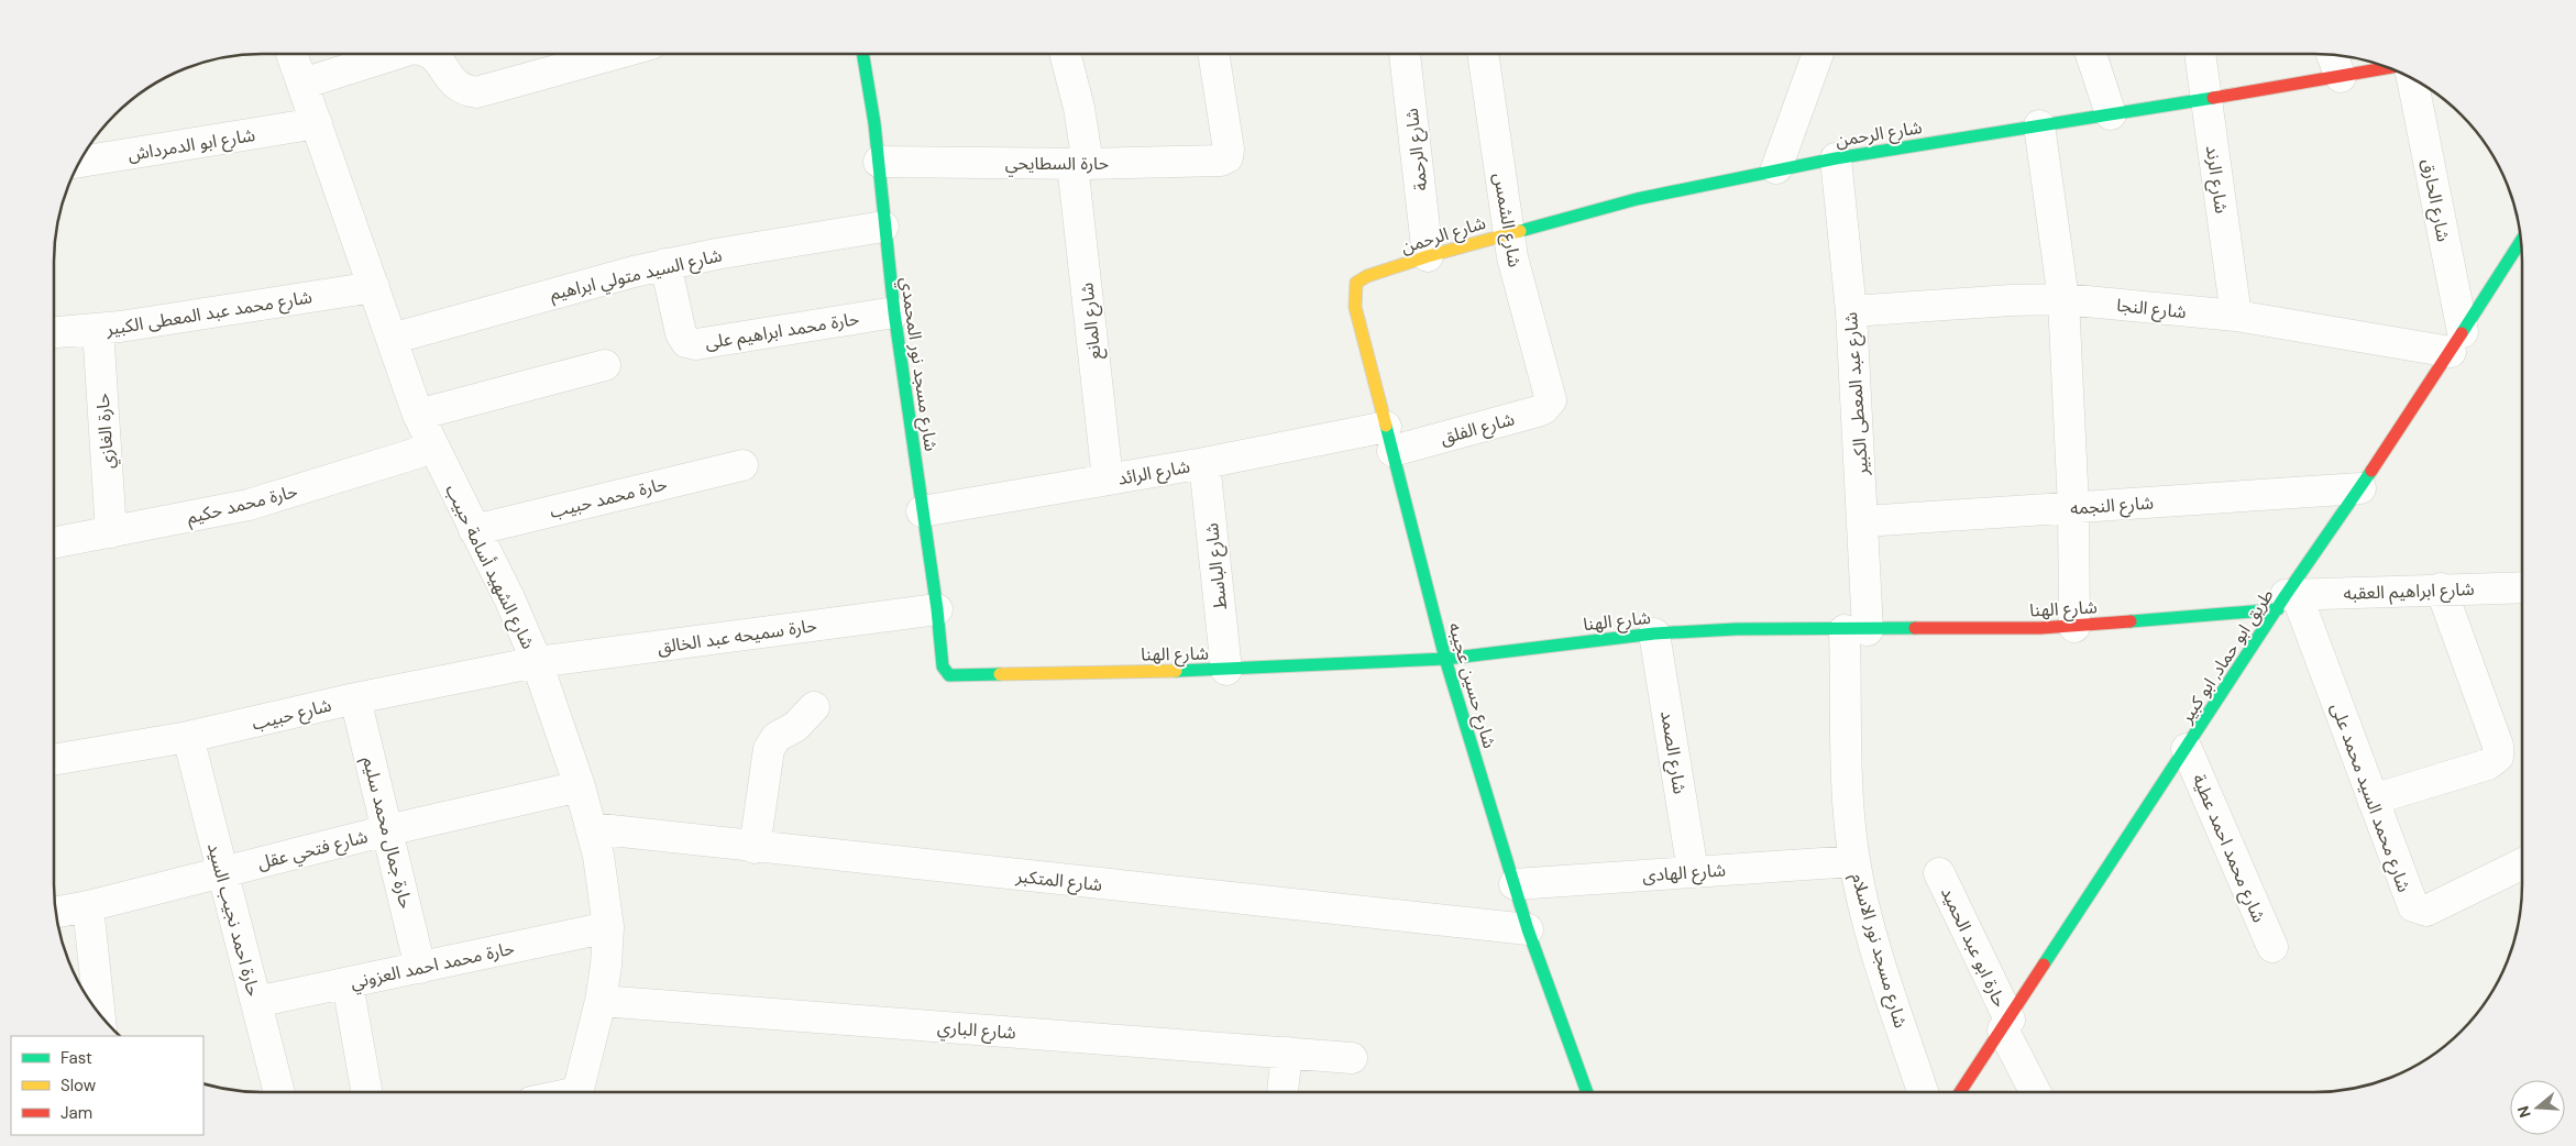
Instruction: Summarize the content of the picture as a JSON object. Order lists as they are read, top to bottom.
{
  "streets": {
    "street": [
      "شارع الرحمن",
      "شارع ابو الدمرداش",
      "شارع الرحمة",
      "حارة السطايحي",
      "شارع الرند",
      "شارع الحارق",
      "شارع الشمس",
      "شارع السيد متولي ابراهيم",
      "شارع النجا",
      "شارع محمد عبد المعطى الكبير",
      "شارع المانع",
      "حارة محمد ابراهيم على",
      "شارع مسجد نور المحمدي",
      "شارع عبد المعطى الكبير",
      "شارع الفلق",
      "حارة الغازي",
      "شارع الرائد",
      "حارة محمد حبيب",
      "حارة محمد حكيم",
      "شارع النجمه",
      "شارع الشهيد أسامة حبيب",
      "شارع الباسط",
      "شارع ابراهيم العقبه",
      "شارع الهنا",
      "حارة سميحه عبد الخالق",
      "طريق ابو حماد, ابو كبير",
      "شارع حسين عجيبه",
      "شارع حبيب",
      "شارع الصمد",
      "شارع محمد السيد محمد على",
      "حارة جمال محمد سليم",
      "شارع محمد احمد عطية",
      "شارع فتحي عقل",
      "شارع الهادى",
      "شارع المتكبر",
      "حارة احمد نجيب السيد",
      "حارة ابو عبد الحميد",
      "شارع مسجد نور الاسلام",
      "حارة محمد احمد العزوني",
      "شارع الباري"
    ]
  },
  "crossings": [
    ["شارع الرحمن", "شارع الرحمة"],
    ["شارع الرحمن", "شارع الرند"],
    ["شارع الرحمن", "شارع الشمس"],
    ["شارع الرحمن", "شارع عبد المعطى الكبير"],
    ["شارع الرحمن", "شارع حسين عجيبه"],
    ["شارع ابو الدمرداش", "شارع الشهيد أسامة حبيب"],
    ["حارة السطايحي", "شارع المانع"],
    ["حارة السطايحي", "شارع مسجد نور المحمدي"],
    ["شارع الرند", "شارع النجا"],
    ["شارع الحارق", "شارع النجا"],
    ["شارع الحارق", "طريق ابو حماد, ابو كبير"],
    ["شارع الشمس", "شارع الفلق"],
    ["شارع السيد متولي ابراهيم", "حارة محمد ابراهيم على"],
    ["شارع السيد متولي ابراهيم", "شارع مسجد نور المحمدي"],
    ["شارع السيد متولي ابراهيم", "شارع الشهيد أسامة حبيب"],
    ["شارع النجا", "شارع عبد المعطى الكبير"],
    ["شارع النجا", "طريق ابو حماد, ابو كبير"],
    ["شارع محمد عبد المعطى الكبير", "حارة الغازي"],
    ["شارع محمد عبد المعطى الكبير", "شارع الشهيد أسامة حبيب"],
    ["شارع المانع", "شارع الرائد"],
    ["حارة محمد ابراهيم على", "شارع مسجد نور المحمدي"],
    ["شارع مسجد نور المحمدي", "شارع الرائد"],
    ["شارع مسجد نور المحمدي", "شارع الهنا"],
    ["شارع مسجد نور المحمدي", "حارة سميحه عبد الخالق"],
    ["شارع عبد المعطى الكبير", "شارع النجمه"],
    ["شارع عبد المعطى الكبير", "شارع الهنا"],
    ["شارع عبد المعطى الكبير", "شارع مسجد نور الاسلام"],
    ["شارع الفلق", "شارع الرائد"],
    ["شارع الفلق", "شارع حسين عجيبه"],
    ["حارة الغازي", "حارة محمد حكيم"],
    ["شارع الرائد", "شارع الباسط"],
    ["شارع الرائد", "شارع حسين عجيبه"],
    ["حارة محمد حبيب", "شارع الشهيد أسامة حبيب"],
    ["حارة محمد حكيم", "شارع الشهيد أسامة حبيب"],
    ["شارع النجمه", "طريق ابو حماد, ابو كبير"],
    ["شارع الشهيد أسامة حبيب", "حارة سميحه عبد الخالق"],
    ["شارع الشهيد أسامة حبيب", "شارع حبيب"],
    ["شارع الشهيد أسامة حبيب", "شارع فتحي عقل"],
    ["شارع الشهيد أسامة حبيب", "شارع المتكبر"],
    ["شارع الشهيد أسامة حبيب", "حارة محمد احمد العزوني"],
    ["شارع الشهيد أسامة حبيب", "شارع الباري"],
    ["شارع الباسط", "شارع الهنا"],
    ["شارع ابراهيم العقبه", "شارع الهنا"],
    ["شارع ابراهيم العقبه", "طريق ابو حماد, ابو كبير"],
    ["شارع ابراهيم العقبه", "شارع محمد السيد محمد على"],
    ["شارع الهنا", "طريق ابو حماد, ابو كبير"],
    ["شارع الهنا", "شارع حسين عجيبه"],
    ["شارع الهنا", "شارع الصمد"],
    ["شارع الهنا", "شارع محمد السيد محمد على"],
    ["شارع الهنا", "شارع مسجد نور الاسلام"],
    ["حارة سميحه عبد الخالق", "شارع حبيب"],
    ["طريق ابو حماد, ابو كبير", "شارع محمد السيد محمد على"],
    ["طريق ابو حماد, ابو كبير", "شارع محمد احمد عطية"],
    ["طريق ابو حماد, ابو كبير", "حارة ابو عبد الحميد"],
    ["شارع حسين عجيبه", "شارع الهادى"],
    ["شارع حسين عجيبه", "شارع المتكبر"],
    ["شارع حبيب", "حارة جمال محمد سليم"],
    ["شارع حبيب", "حارة احمد نجيب السيد"],
    ["شارع الصمد", "شارع الهادى"],
    ["حارة جمال محمد سليم", "شارع فتحي عقل"],
    ["حارة جمال محمد سليم", "حارة محمد احمد العزوني"],
    ["شارع فتحي عقل", "حارة احمد نجيب السيد"],
    ["شارع الهادى", "شارع مسجد نور الاسلام"],
    ["حارة احمد نجيب السيد", "حارة محمد احمد العزوني"]
  ],
  "legend": ["Fast", "Slow", "Jam"],
  "north": "left"
}
